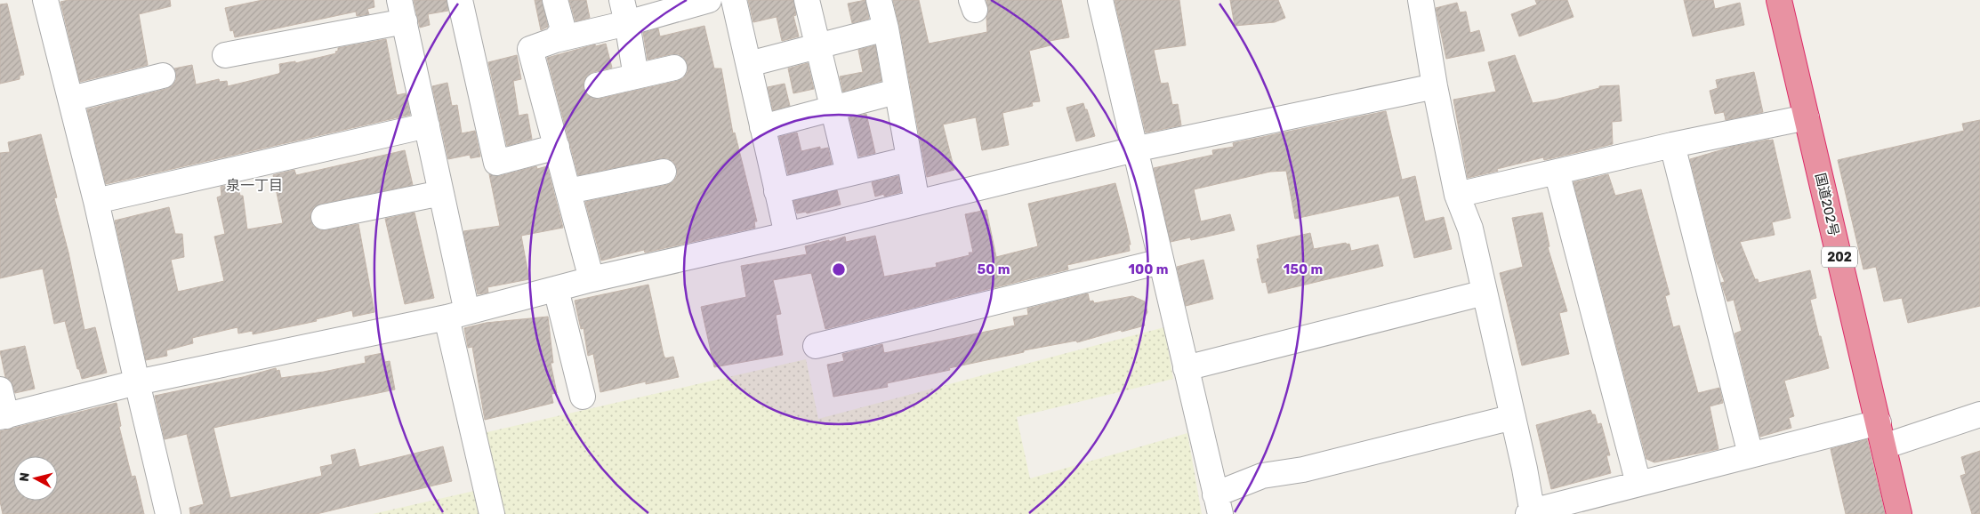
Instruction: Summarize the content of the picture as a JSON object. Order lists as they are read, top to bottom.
{
  "streets": {
    "highway": ["国道202号", "202"]
  },
  "districts": ["泉一丁目"],
  "north": "left",
  "rings": ["50 m", "100 m", "150 m"]
}
